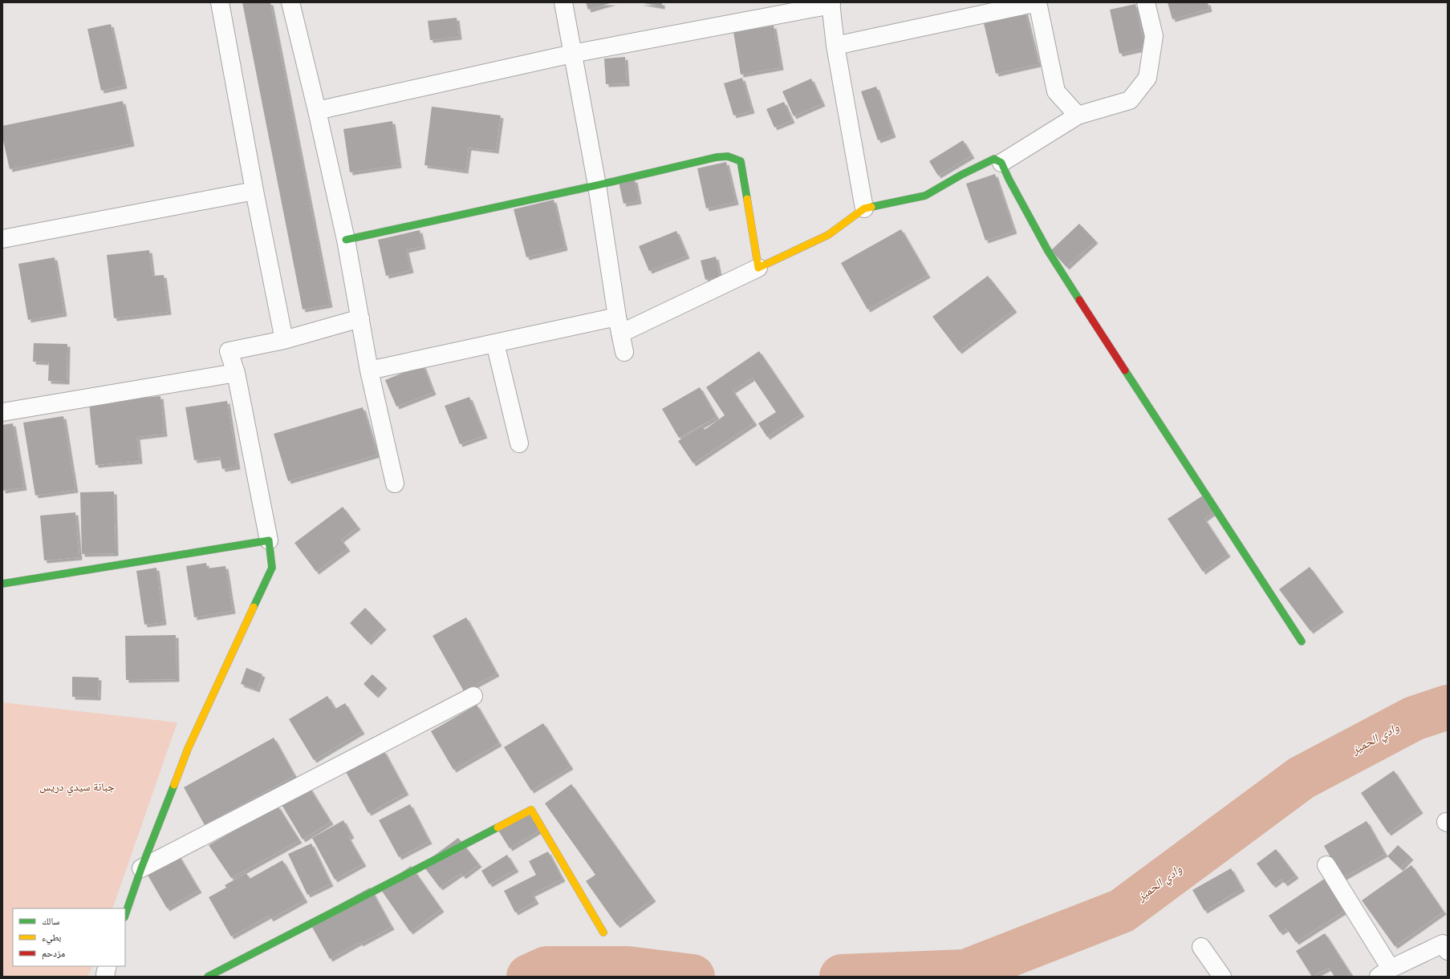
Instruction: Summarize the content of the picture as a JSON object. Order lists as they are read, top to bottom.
{
  "water": ["وادي الحميز"],
  "parks": ["جبانة سيدي دريس"],
  "legend": ["سالك", "بطيء", "مزدحم"]
}
